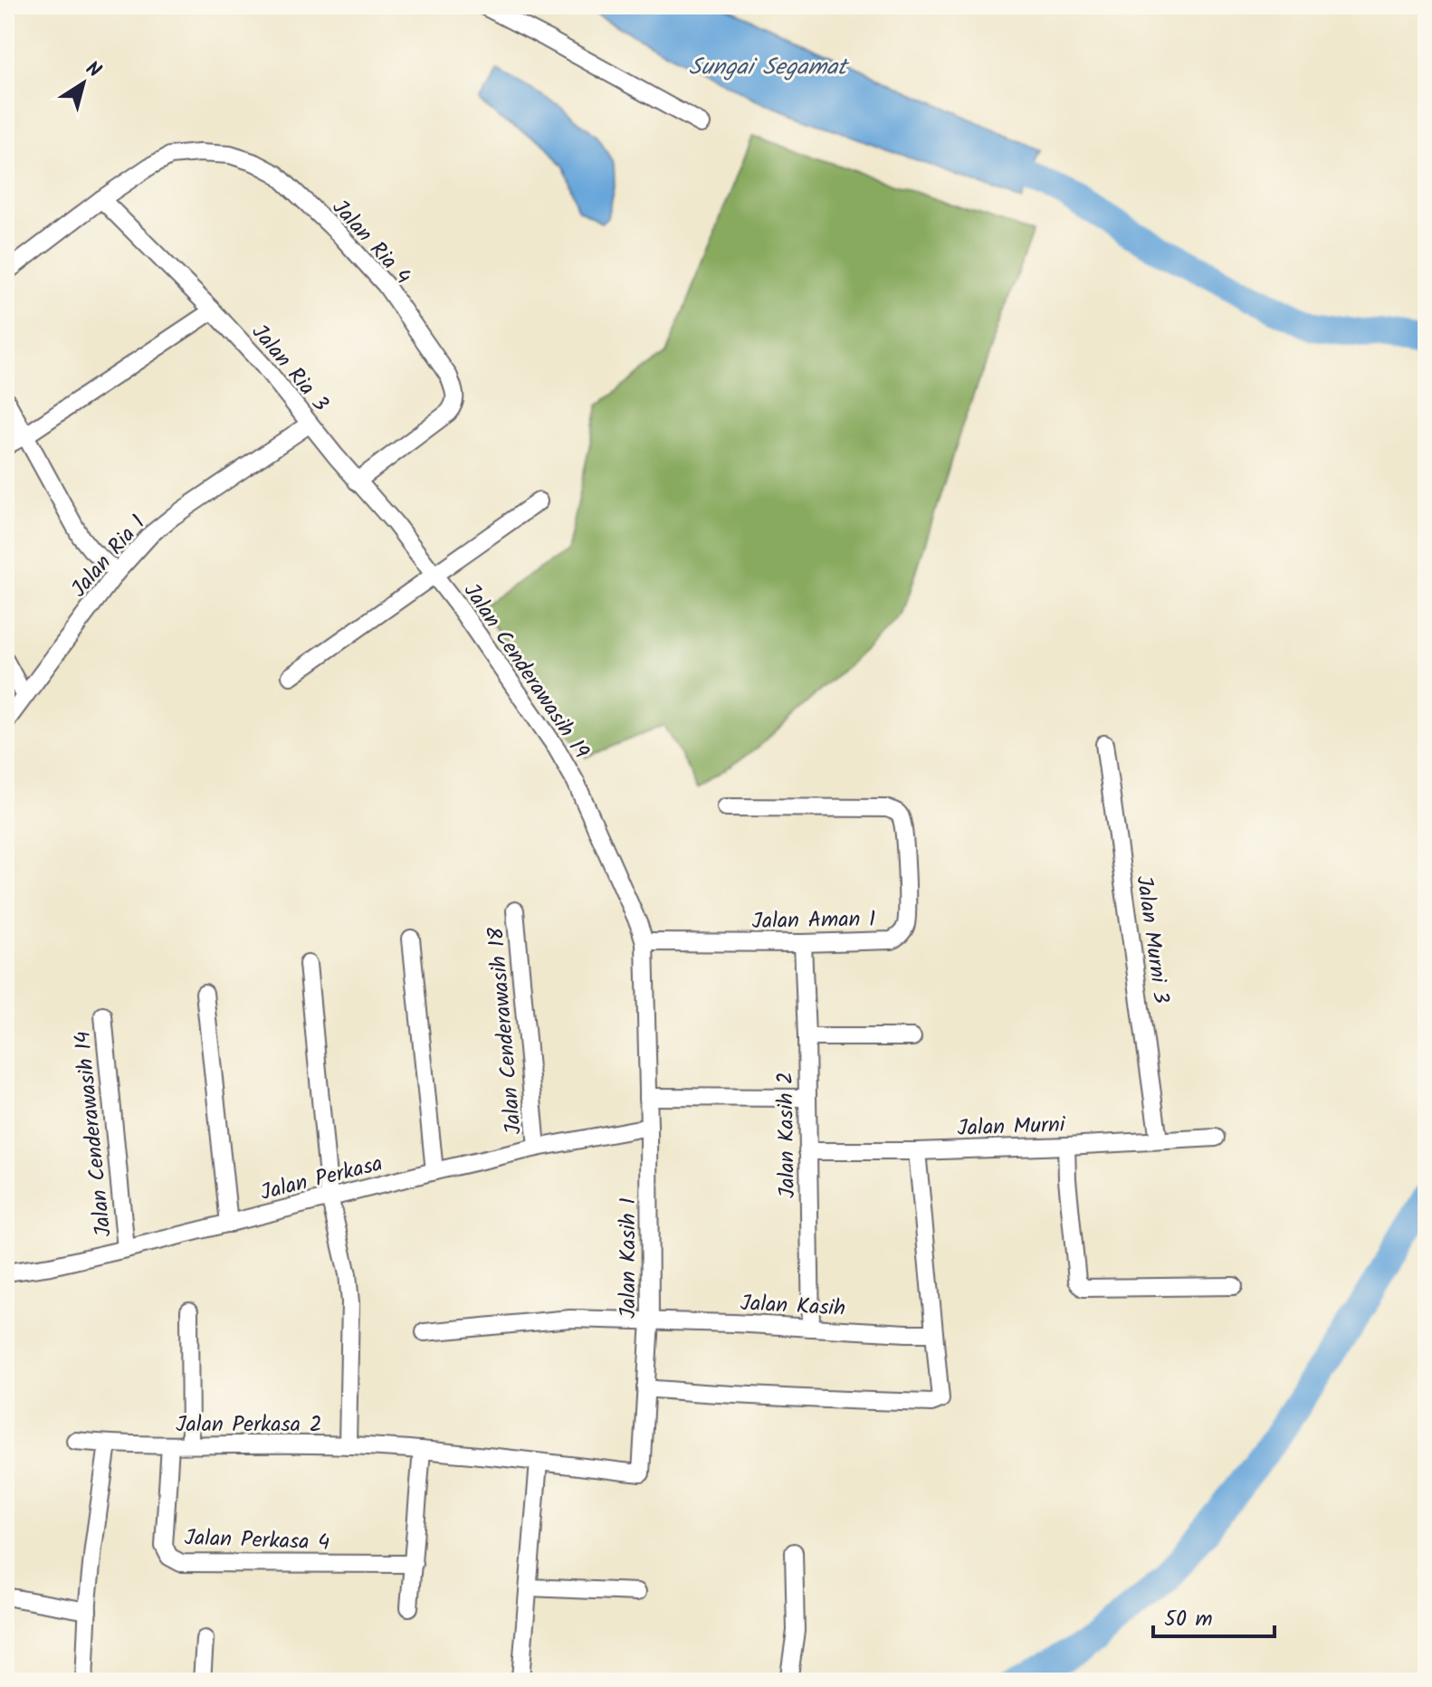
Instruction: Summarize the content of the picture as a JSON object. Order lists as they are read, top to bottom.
{
  "streets": {
    "street": [
      "Jalan Ria 4",
      "Jalan Ria 3",
      "Jalan Ria 1",
      "Jalan Cenderawasih 19",
      "Jalan Aman 1",
      "Jalan Murni 3",
      "Jalan Cenderawasih 18",
      "Jalan Murni",
      "Jalan Cenderawasih 14",
      "Jalan Kasih 2",
      "Jalan Perkasa",
      "Jalan Kasih 1",
      "Jalan Kasih",
      "Jalan Perkasa 2",
      "Jalan Perkasa 4"
    ]
  },
  "crossings": [
    ["Jalan Ria 4", "Jalan Ria 3"],
    ["Jalan Ria 3", "Jalan Ria 1"],
    ["Jalan Ria 3", "Jalan Cenderawasih 19"],
    ["Jalan Cenderawasih 19", "Jalan Aman 1"],
    ["Jalan Cenderawasih 19", "Jalan Perkasa"],
    ["Jalan Cenderawasih 19", "Jalan Kasih 1"],
    ["Jalan Aman 1", "Jalan Kasih 2"],
    ["Jalan Murni 3", "Jalan Murni"],
    ["Jalan Cenderawasih 18", "Jalan Perkasa"],
    ["Jalan Murni", "Jalan Kasih 2"],
    ["Jalan Cenderawasih 14", "Jalan Perkasa"],
    ["Jalan Kasih 2", "Jalan Kasih"],
    ["Jalan Perkasa", "Jalan Kasih 1"],
    ["Jalan Kasih 1", "Jalan Kasih"],
    ["Jalan Kasih 1", "Jalan Perkasa 2"],
    ["Jalan Perkasa 2", "Jalan Perkasa 4"]
  ],
  "water": ["Sungai Segamat"],
  "scale_bar": "50 m",
  "north": "top right"
}
